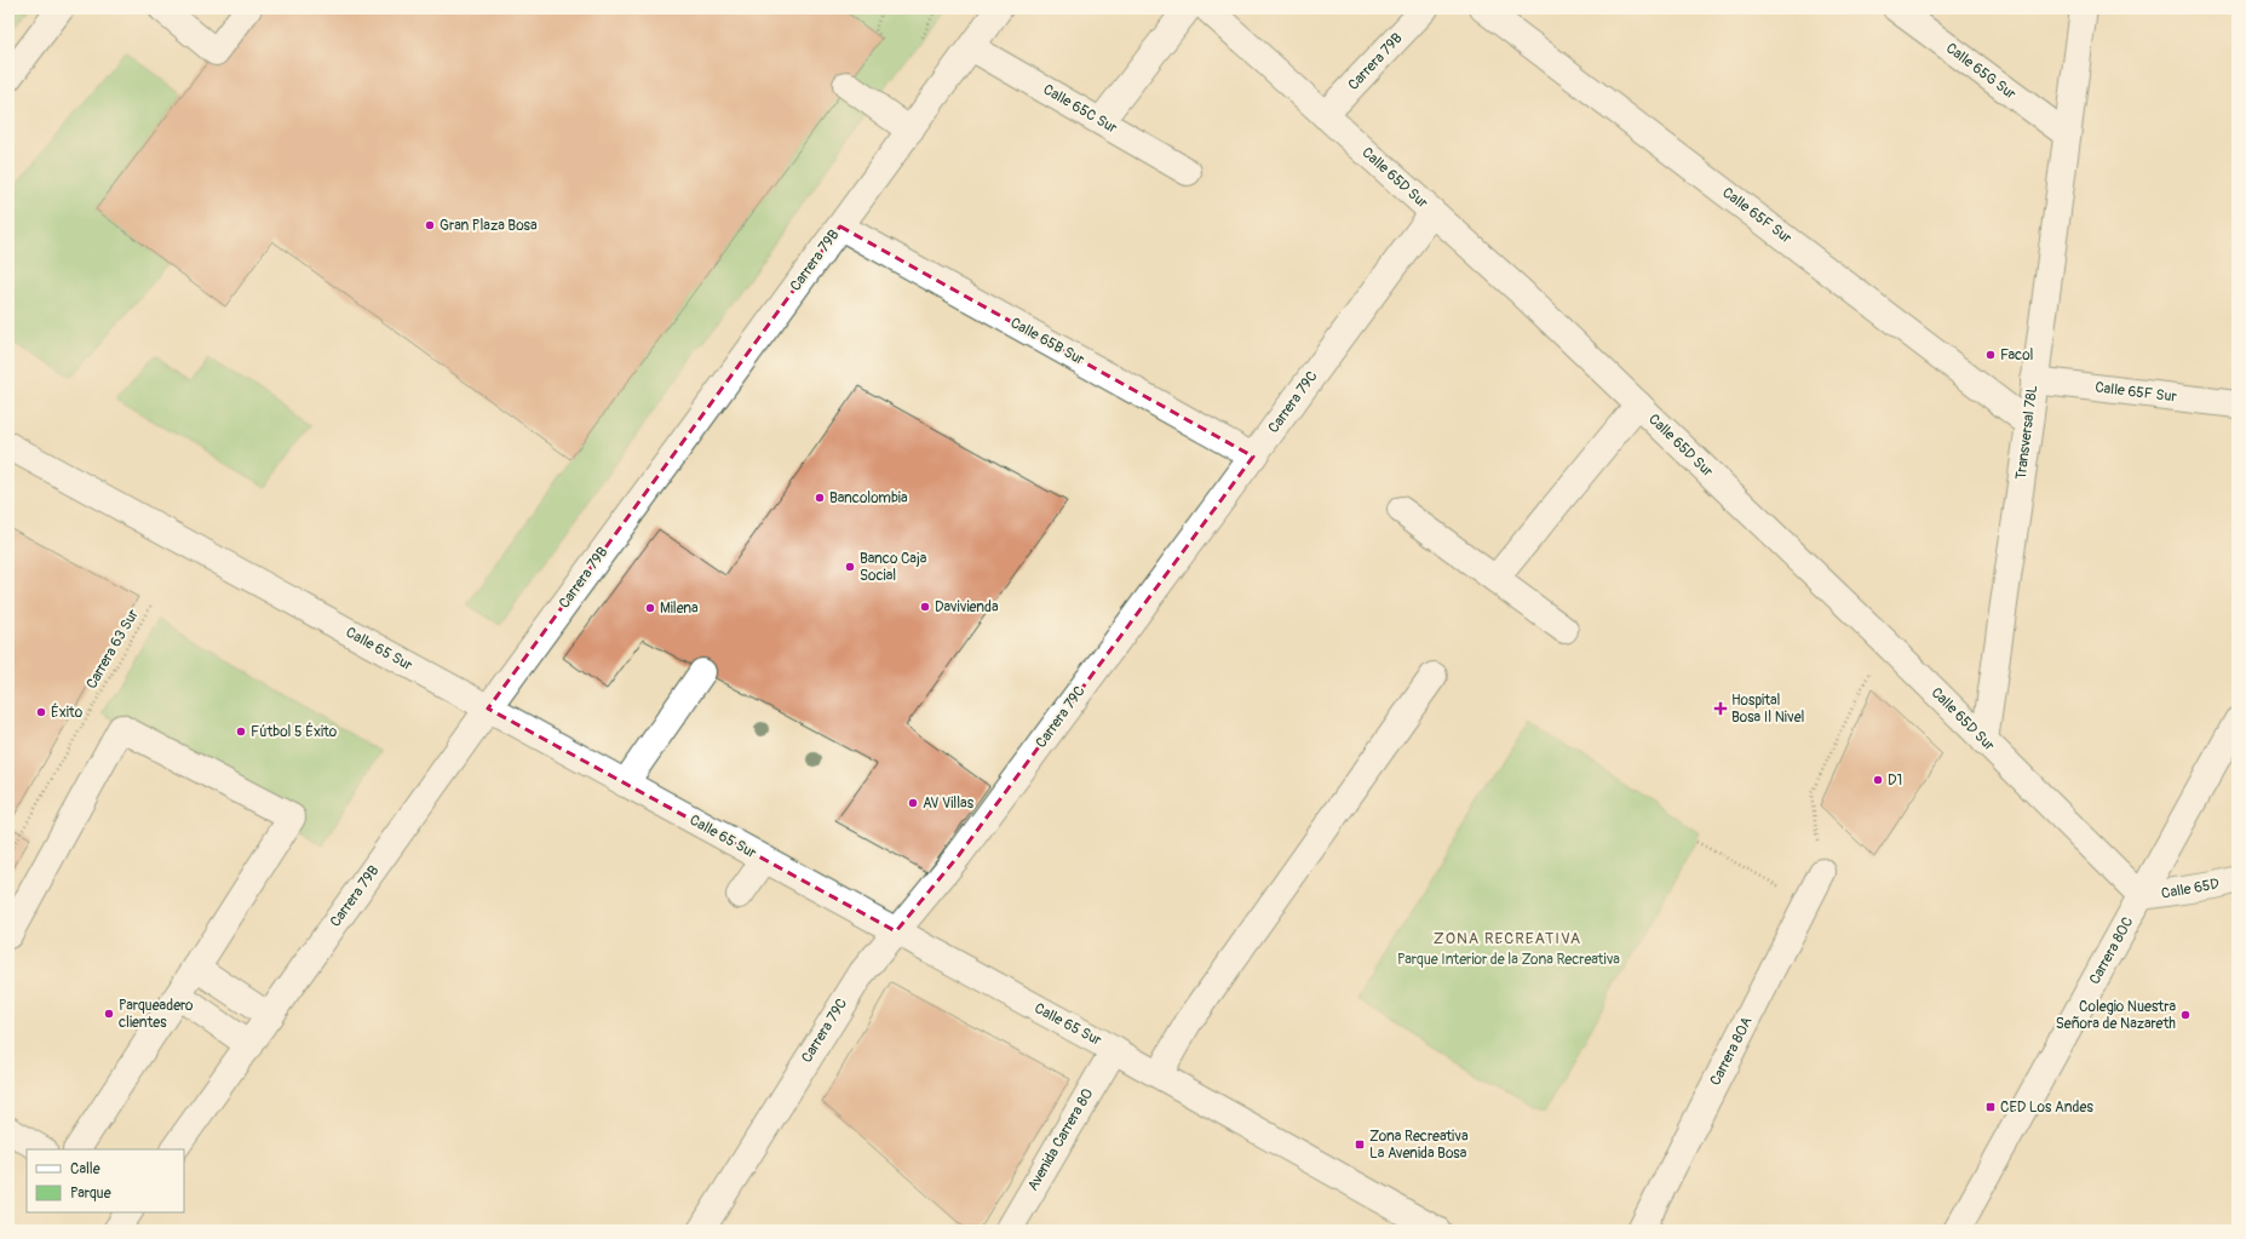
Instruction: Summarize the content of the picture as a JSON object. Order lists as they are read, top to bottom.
{
  "streets": {
    "street": [
      "Carrera 79B",
      "Calle 65G Sur",
      "Calle 65C Sur",
      "Calle 65D Sur",
      "Calle 65F Sur",
      "Calle 65B Sur",
      "Carrera 79C",
      "Transversal 78L",
      "Calle 65 Sur",
      "Calle 65D",
      "Carrera 80C",
      "Carrera 80A",
      "Avenida Carrera 80"
    ],
    "path": ["Carrera 63 Sur"]
  },
  "crossings": [
    ["Carrera 79B", "Calle 65C Sur"],
    ["Carrera 79B", "Calle 65D Sur"],
    ["Carrera 79B", "Calle 65B Sur"],
    ["Carrera 79B", "Calle 65 Sur"],
    ["Calle 65G Sur", "Transversal 78L"],
    ["Calle 65D Sur", "Carrera 79C"],
    ["Calle 65D Sur", "Transversal 78L"],
    ["Calle 65D Sur", "Calle 65D"],
    ["Calle 65D Sur", "Carrera 80C"],
    ["Calle 65F Sur", "Transversal 78L"],
    ["Calle 65B Sur", "Carrera 79C"],
    ["Carrera 79C", "Calle 65 Sur"],
    ["Calle 65 Sur", "Avenida Carrera 80"],
    ["Calle 65D", "Carrera 80C"]
  ],
  "districts": ["ZONA RECREATIVA"],
  "parks": ["Parque Interior de la Zona Recreativa"],
  "places": {
    "other": [
      "Gran Plaza Bosa",
      "Facol",
      "Bancolombia",
      "Banco Caja Social",
      "Davivienda",
      "Milena",
      "Éxito",
      "Fútbol 5 Éxito",
      "D1",
      "AV Villas",
      "Parqueadero clientes",
      "Colegio Nuestra Señora de Nazareth"
    ],
    "health": ["Hospital Bosa Il Nivel"],
    "transit": ["CED Los Andes", "Zona Recreativa La Avenida Bosa"]
  },
  "legend": ["Calle", "Parque"]
}
